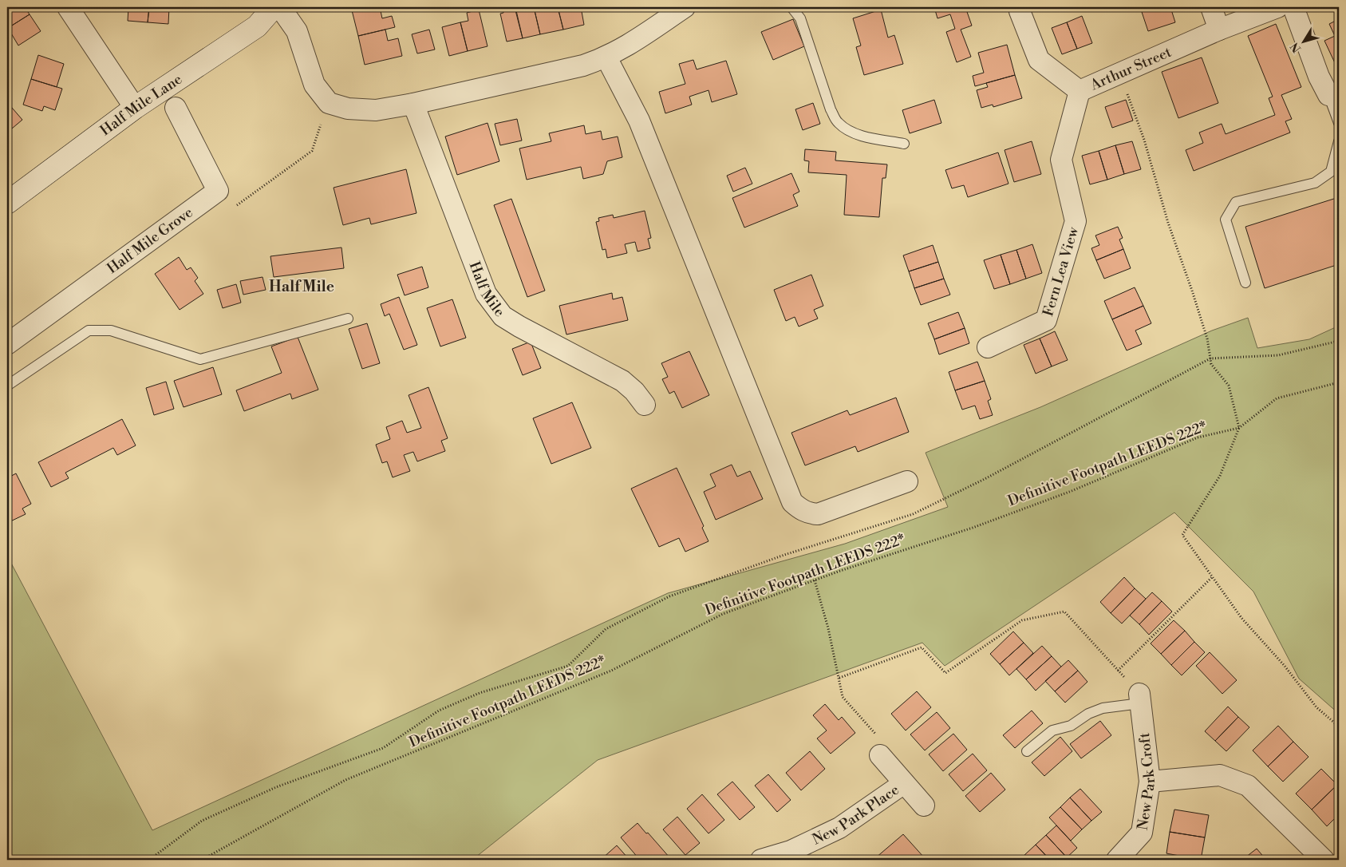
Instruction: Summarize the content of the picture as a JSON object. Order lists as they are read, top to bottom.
{
  "streets": {
    "street": [
      "Arthur Street",
      "Half Mile Lane",
      "Half Mile Grove",
      "Fern Lea View",
      "Half Mile",
      "New Park Croft",
      "New Park Place"
    ],
    "path": ["Definitive Footpath LEEDS 222*"]
  },
  "crossings": [
    ["Arthur Street", "Fern Lea View"]
  ],
  "districts": ["Half Mile"],
  "north": "bottom left"
}
